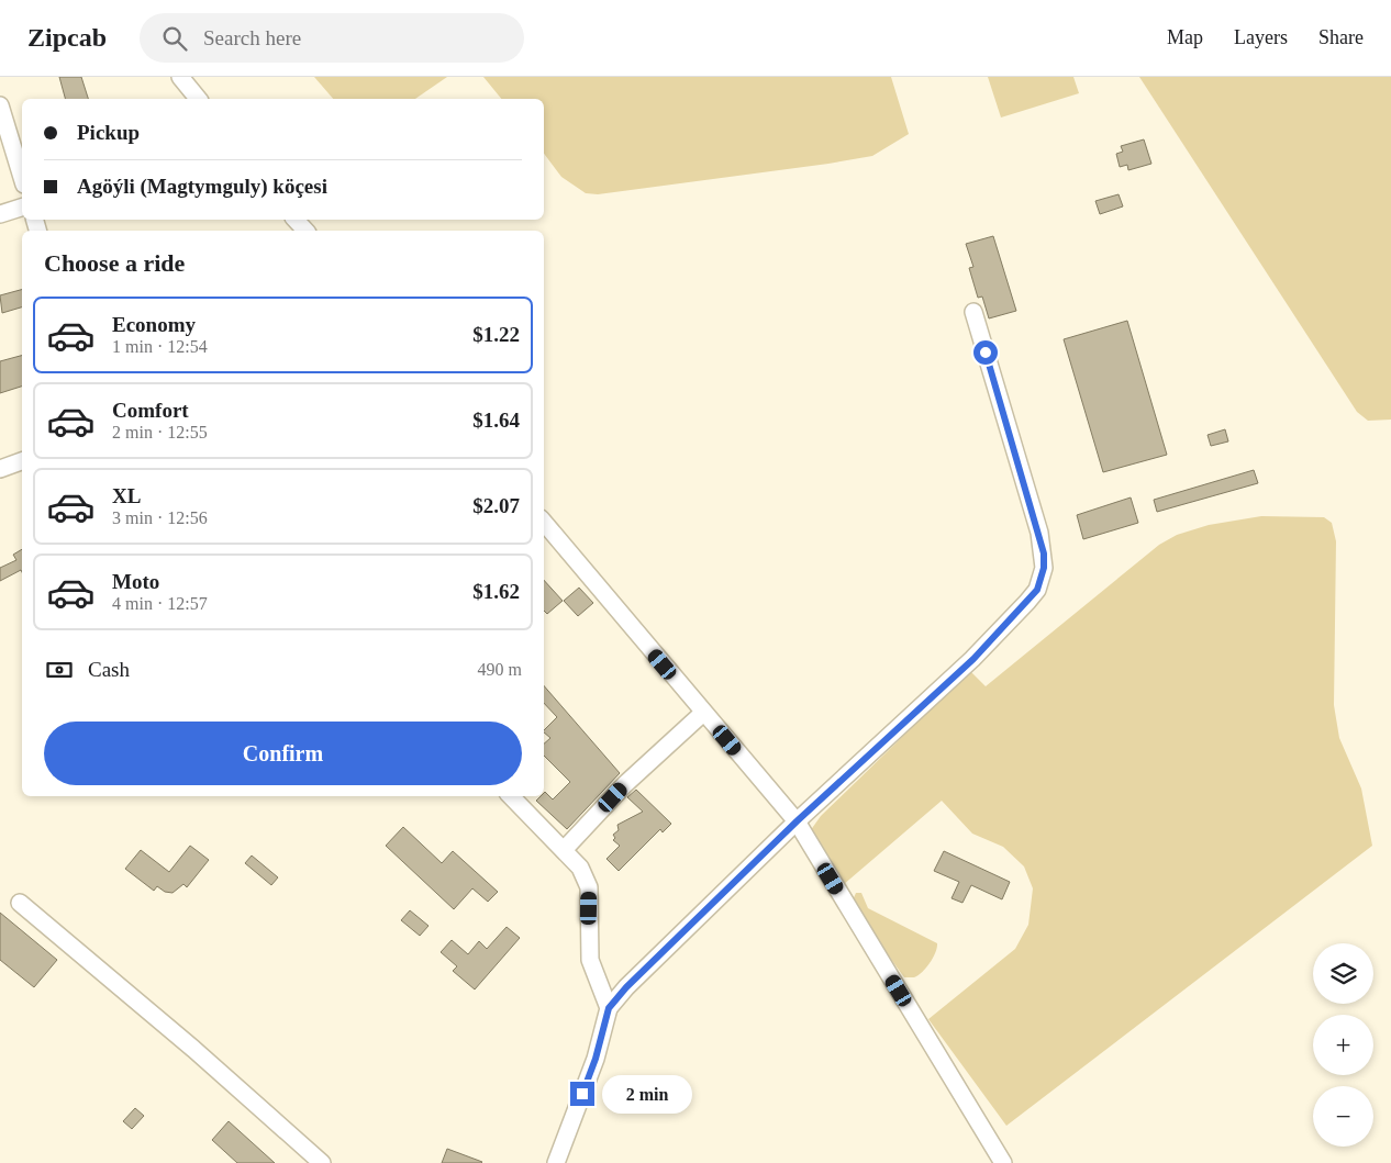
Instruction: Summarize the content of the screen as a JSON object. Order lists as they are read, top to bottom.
{
  "page": {
    "header": "Zipcab",
    "search": "Search here",
    "nav": ["Map", "Layers", "Share"],
    "banner": ["Pickup", "Agöýli (Magtymguly) köçesi"],
    "heading": "Choose a ride",
    "list": [
      {
        "name": "Economy",
        "note": "1 min · 12:54",
        "value": "$1.22"
      },
      {
        "name": "Comfort",
        "note": "2 min · 12:55",
        "value": "$1.64"
      },
      {
        "name": "XL",
        "note": "3 min · 12:56",
        "value": "$2.07"
      },
      {
        "name": "Moto",
        "note": "4 min · 12:57",
        "value": "$1.62"
      }
    ],
    "pay": ["Cash", "490 m"],
    "buttons": "Confirm",
    "map_buttons": ["+", "−"],
    "bubble": "2 min"
  }
}
